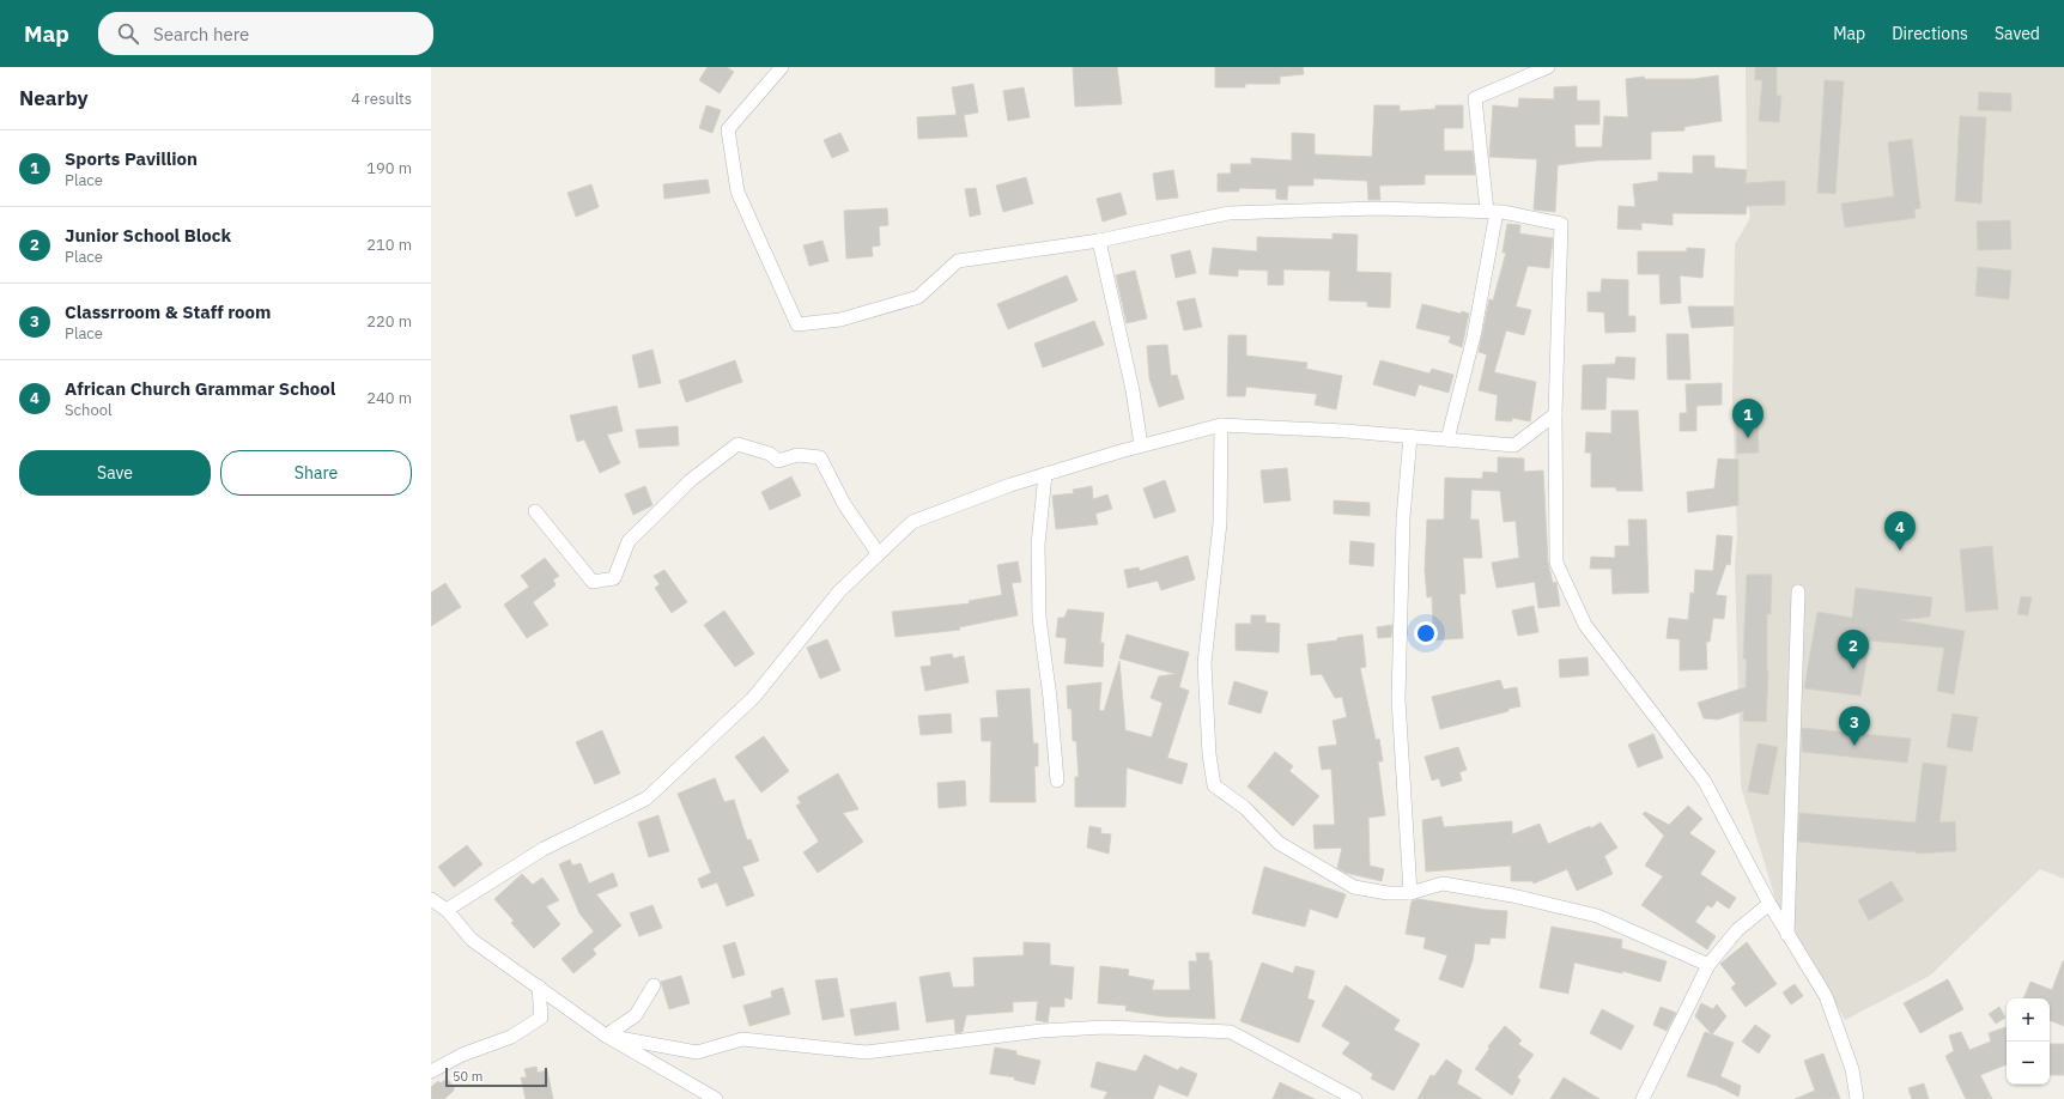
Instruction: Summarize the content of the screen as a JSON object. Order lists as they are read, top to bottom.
{
  "scale_bar": "50 m",
  "page": {
    "header": "Map",
    "search": "Search here",
    "nav": ["Map", "Directions", "Saved"],
    "heading": ["Nearby", "4 results"],
    "list": [
      {
        "mark": "1",
        "name": "Sports Pavillion",
        "note": "Place",
        "value": "190 m"
      },
      {
        "mark": "2",
        "name": "Junior School Block",
        "note": "Place",
        "value": "210 m"
      },
      {
        "mark": "3",
        "name": "Classrroom & Staff room",
        "note": "Place",
        "value": "220 m"
      },
      {
        "mark": "4",
        "name": "African Church Grammar School",
        "note": "School",
        "value": "240 m"
      }
    ],
    "pins": [
      "1",
      "4",
      "2",
      "3"
    ],
    "buttons": ["Save", "Share"],
    "map_buttons": ["+", "−"],
    "scale": "50 m"
  }
}
